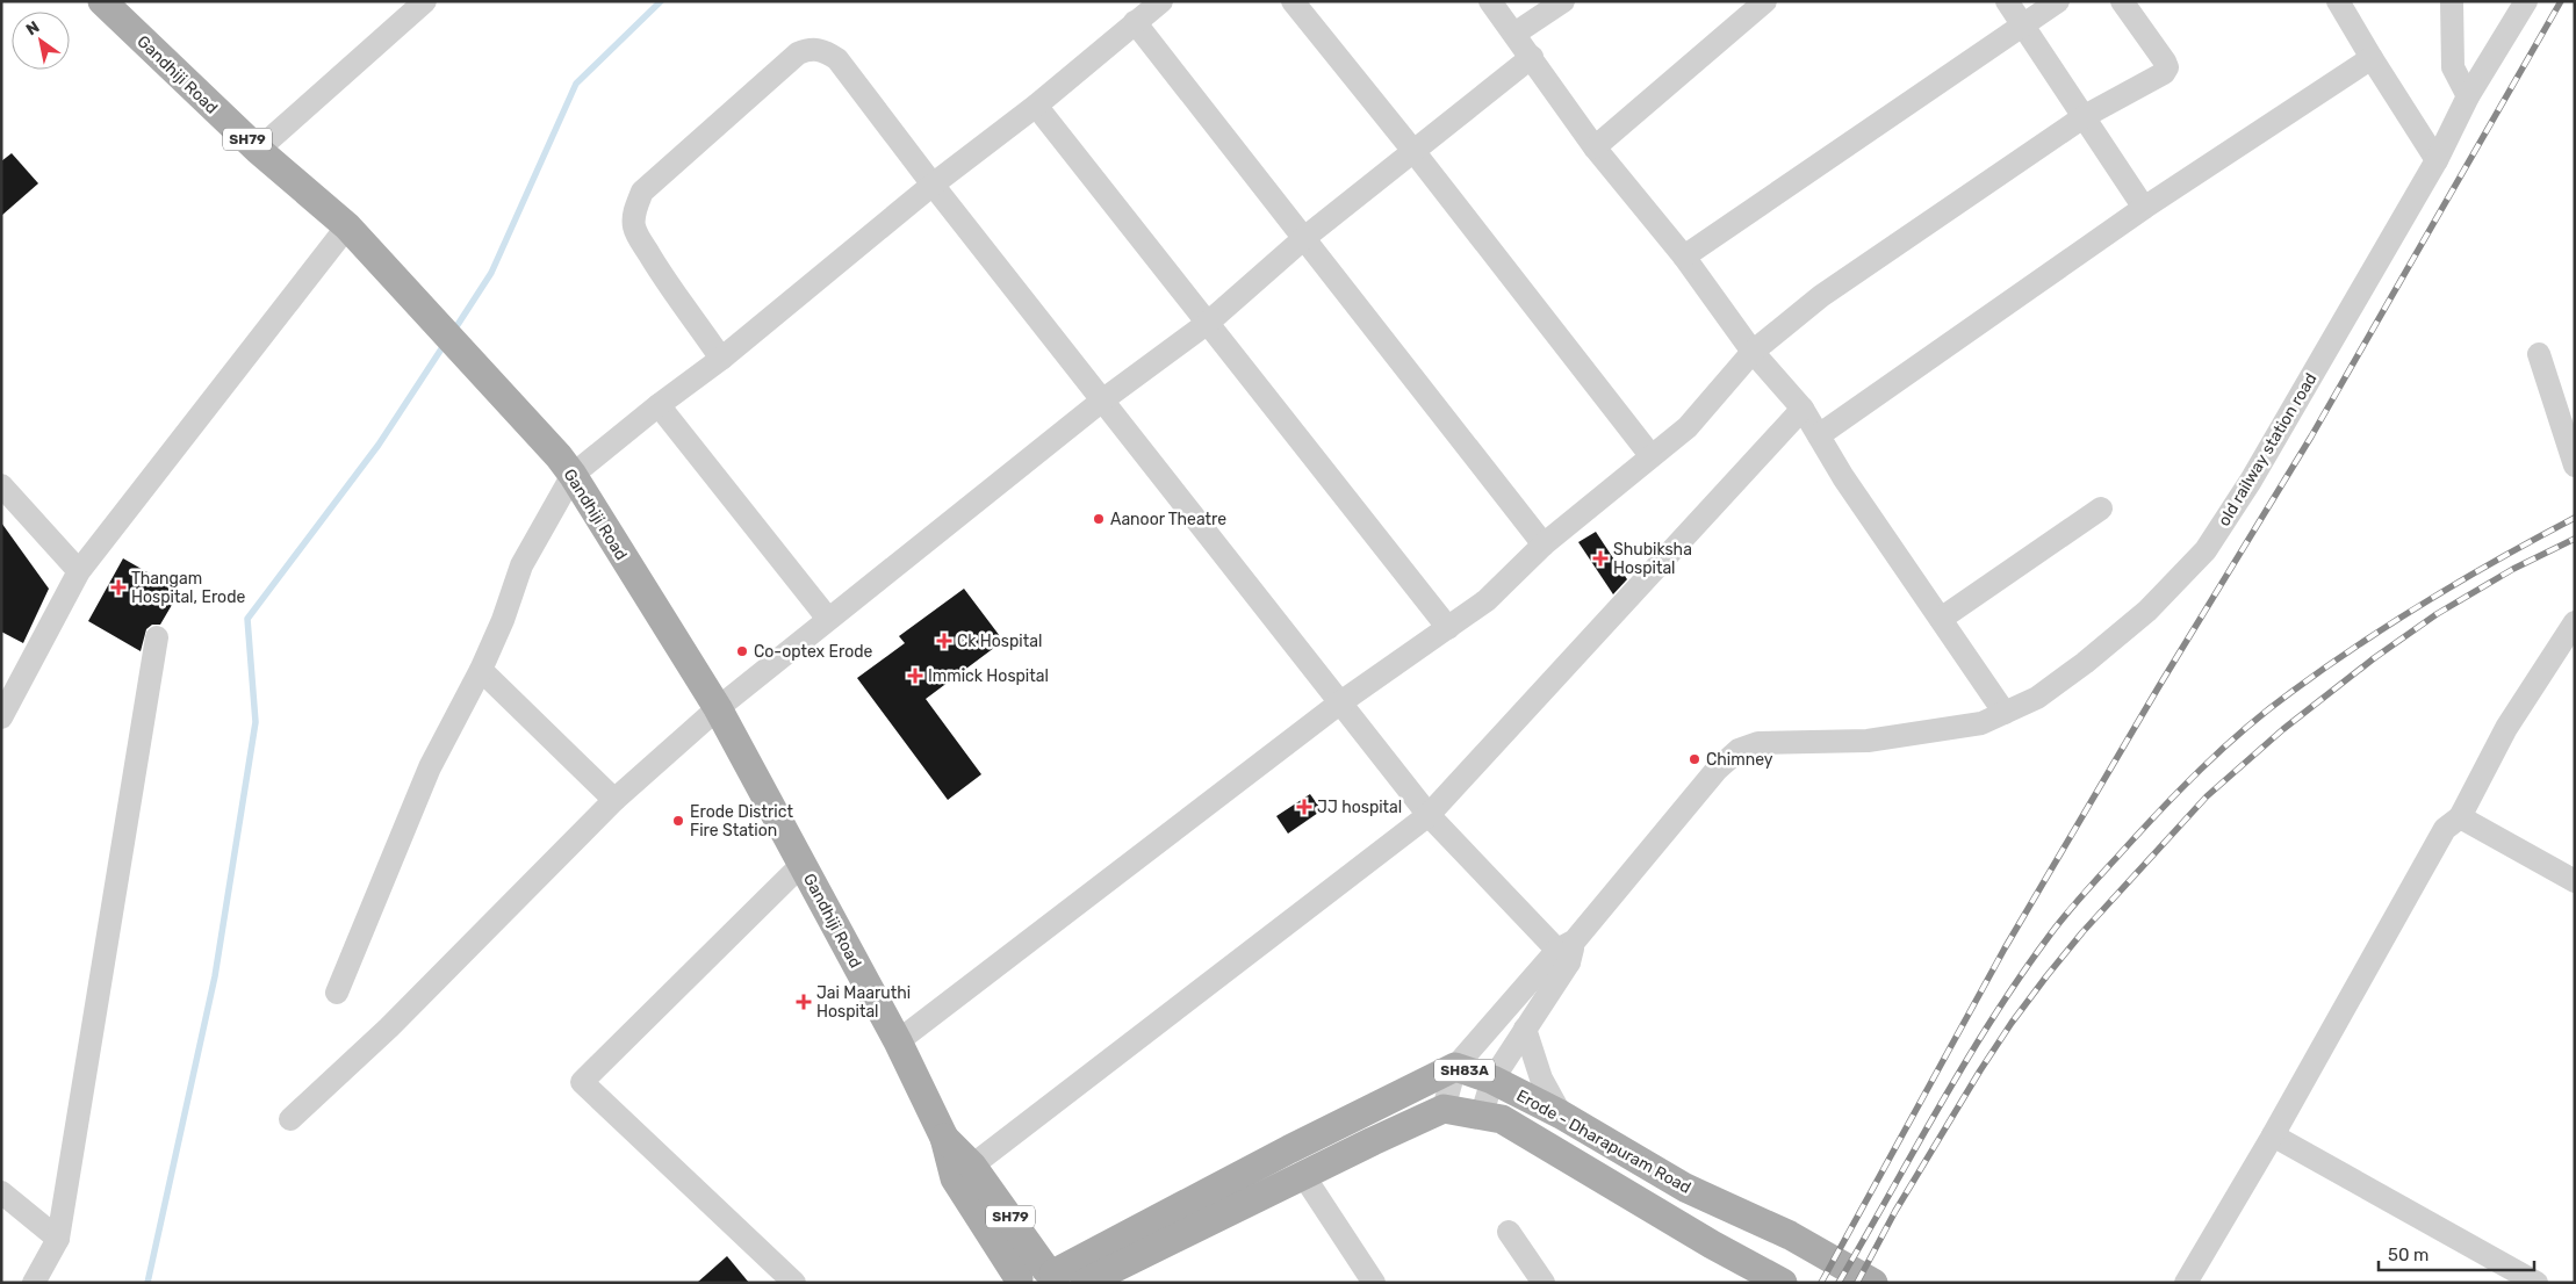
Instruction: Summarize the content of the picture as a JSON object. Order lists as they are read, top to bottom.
{
  "streets": {
    "main road": [
      "Gandhiji Road",
      "SH79",
      "SH83A",
      "Erode - Dharapuram Road"
    ],
    "street": ["old railway station road"]
  },
  "crossings": [
    ["Gandhiji Road", "SH83A"],
    ["SH83A", "Erode - Dharapuram Road"]
  ],
  "places": {
    "other": [
      "Aanoor Theatre",
      "Co-optex Erode",
      "Chimney",
      "Erode District Fire Station"
    ],
    "health": [
      "Shubiksha Hospital",
      "Thangam Hospital, Erode",
      "Ck Hospital",
      "Immick Hospital",
      "JJ hospital",
      "Jai Maaruthi Hospital"
    ]
  },
  "scale_bar": "50 m",
  "north": "top left"
}
